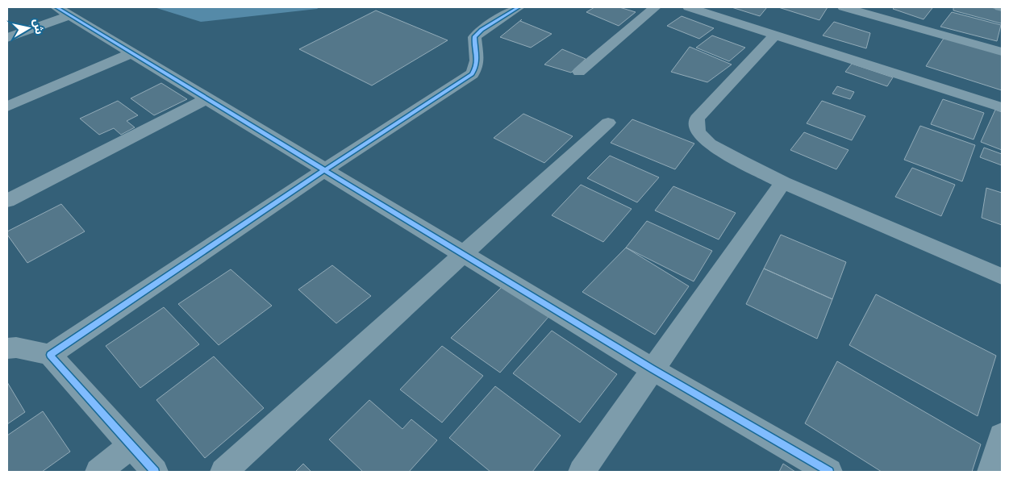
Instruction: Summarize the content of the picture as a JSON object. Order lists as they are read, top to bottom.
{
  "north": "right"
}
